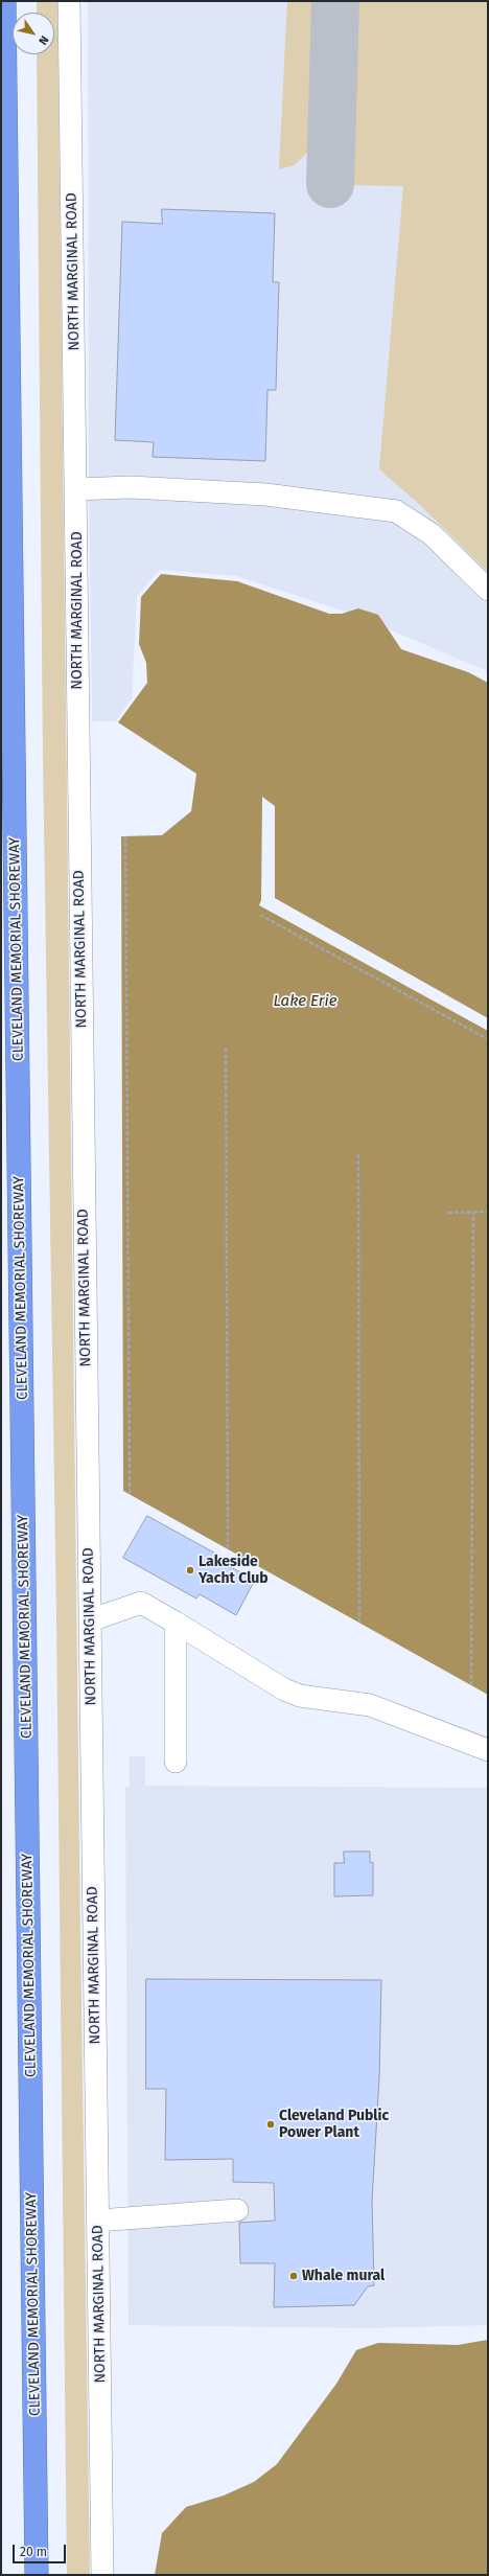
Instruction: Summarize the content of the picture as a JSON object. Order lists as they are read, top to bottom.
{
  "streets": {
    "highway": ["CLEVELAND MEMORIAL SHOREWAY"],
    "street": ["NORTH MARGINAL ROAD"]
  },
  "water": ["Lake Erie"],
  "places": ["Lakeside Yacht Club", "Cleveland Public Power Plant", "Whale mural"],
  "scale_bar": "20 m",
  "north": "bottom right"
}
